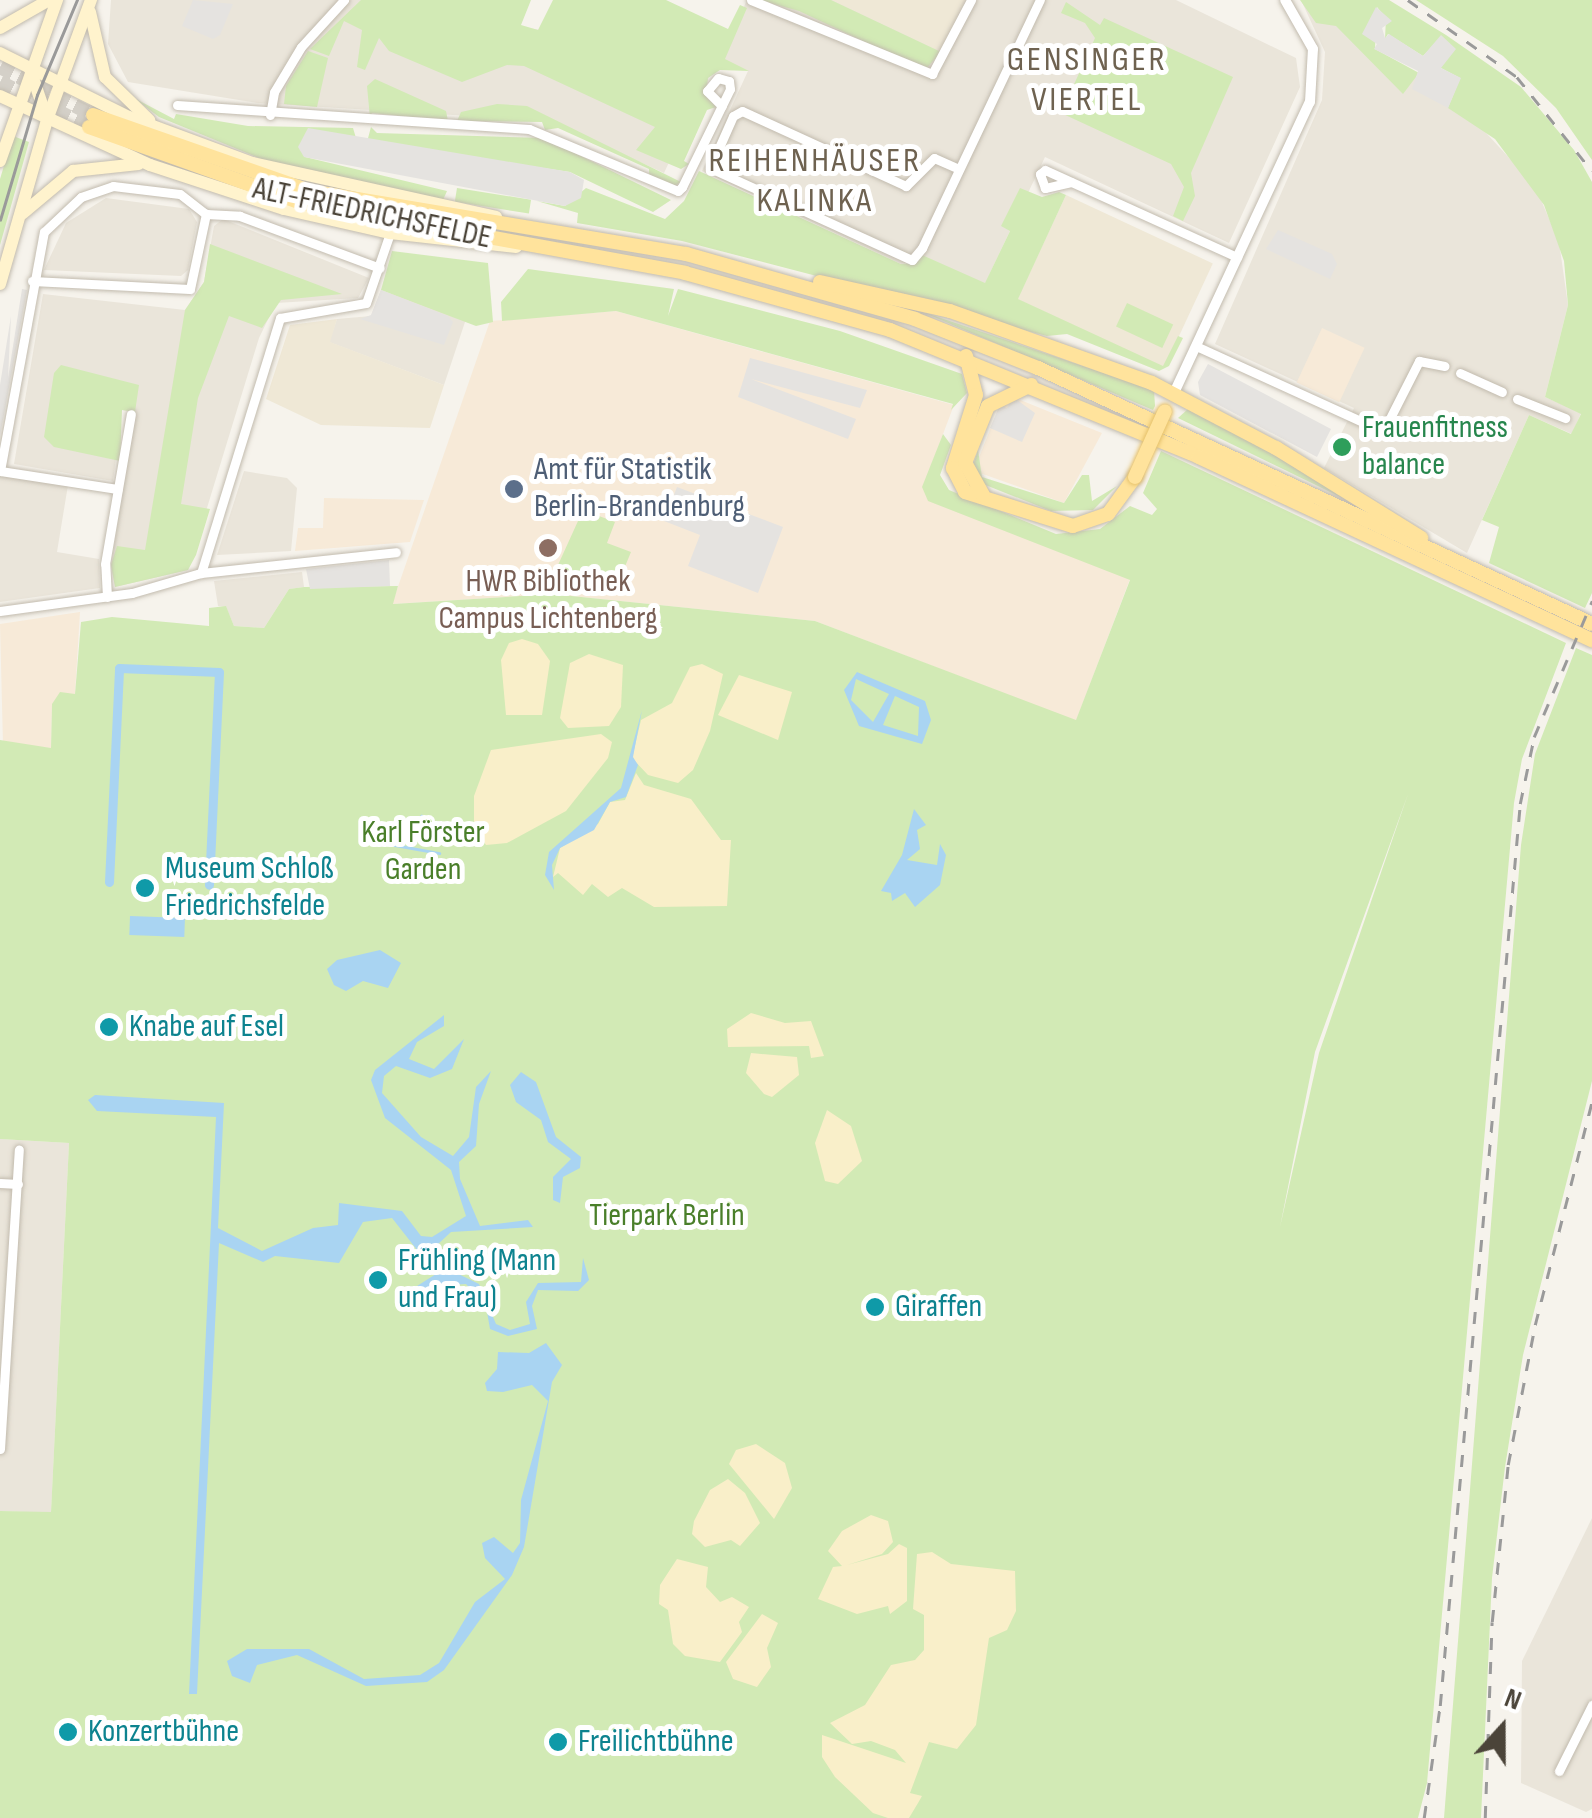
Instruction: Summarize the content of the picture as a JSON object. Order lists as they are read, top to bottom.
{
  "streets": {
    "main road": ["ALT-FRIEDRICHSFELDE"]
  },
  "districts": ["GENSINGER VIERTEL", "REIHENHÄUSER KALINKA"],
  "parks": ["Karl Förster Garden", "Tierpark Berlin"],
  "places": [
    "Frauenfitness balance",
    "Amt für Statistik Berlin-Brandenburg",
    "HWR Bibliothek Campus Lichtenberg",
    "Museum Schloß Friedrichsfelde",
    "Knabe auf Esel",
    "Frühling (Mann und Frau)",
    "Giraffen",
    "Konzertbühne",
    "Freilichtbühne"
  ],
  "north": "top"
}
